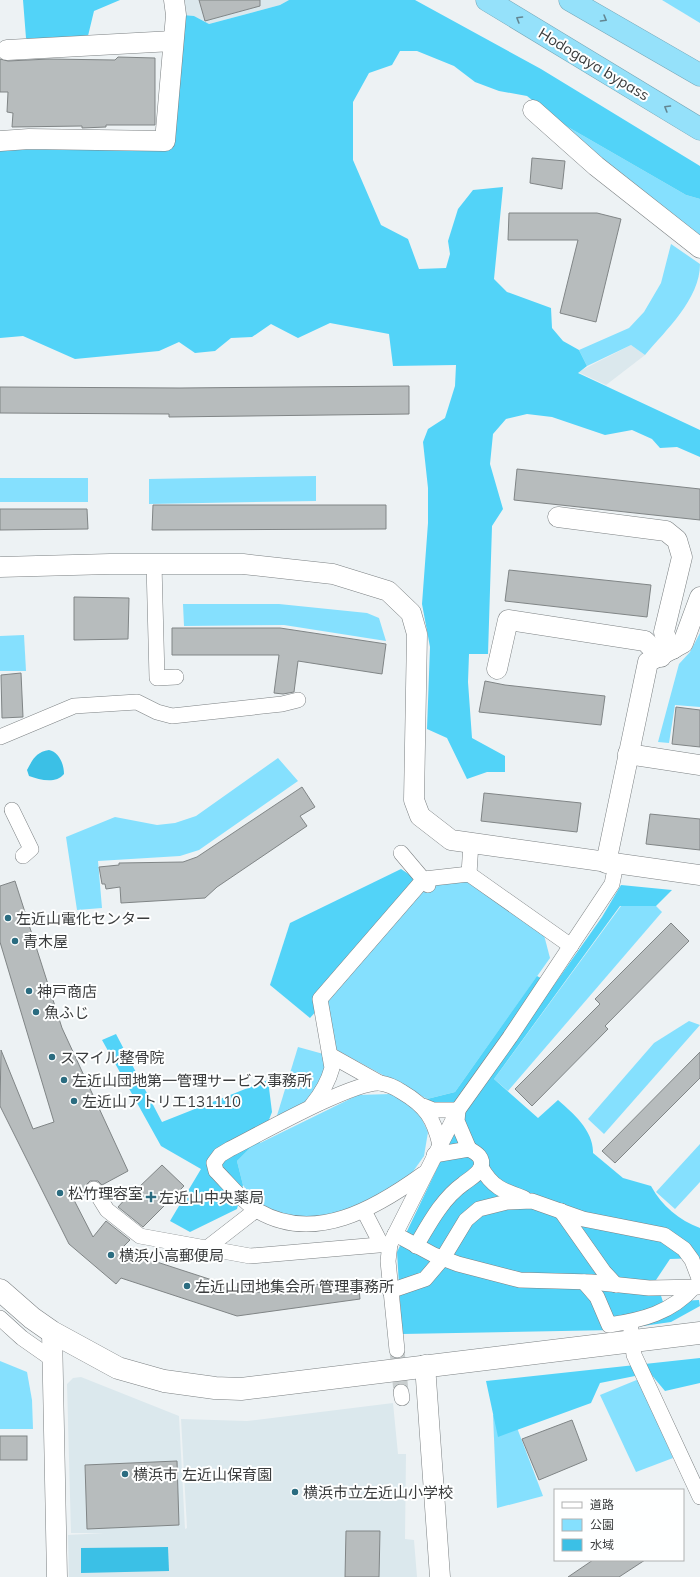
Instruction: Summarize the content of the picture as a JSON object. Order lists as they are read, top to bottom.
{
  "streets": {
    "highway": ["Hodogaya bypass"]
  },
  "places": {
    "other": [
      "左近山電化センター",
      "青木屋",
      "神戸商店",
      "魚ふじ",
      "スマイル整骨院",
      "左近山団地第一管理サービス事務所",
      "左近山アトリエ131110",
      "松竹理容室",
      "横浜小高郵便局",
      "左近山団地集会所 管理事務所",
      "横浜市 左近山保育園",
      "横浜市立左近山小学校"
    ],
    "health": ["左近山中央薬局"]
  },
  "legend": ["道路", "公園", "水域"]
}
